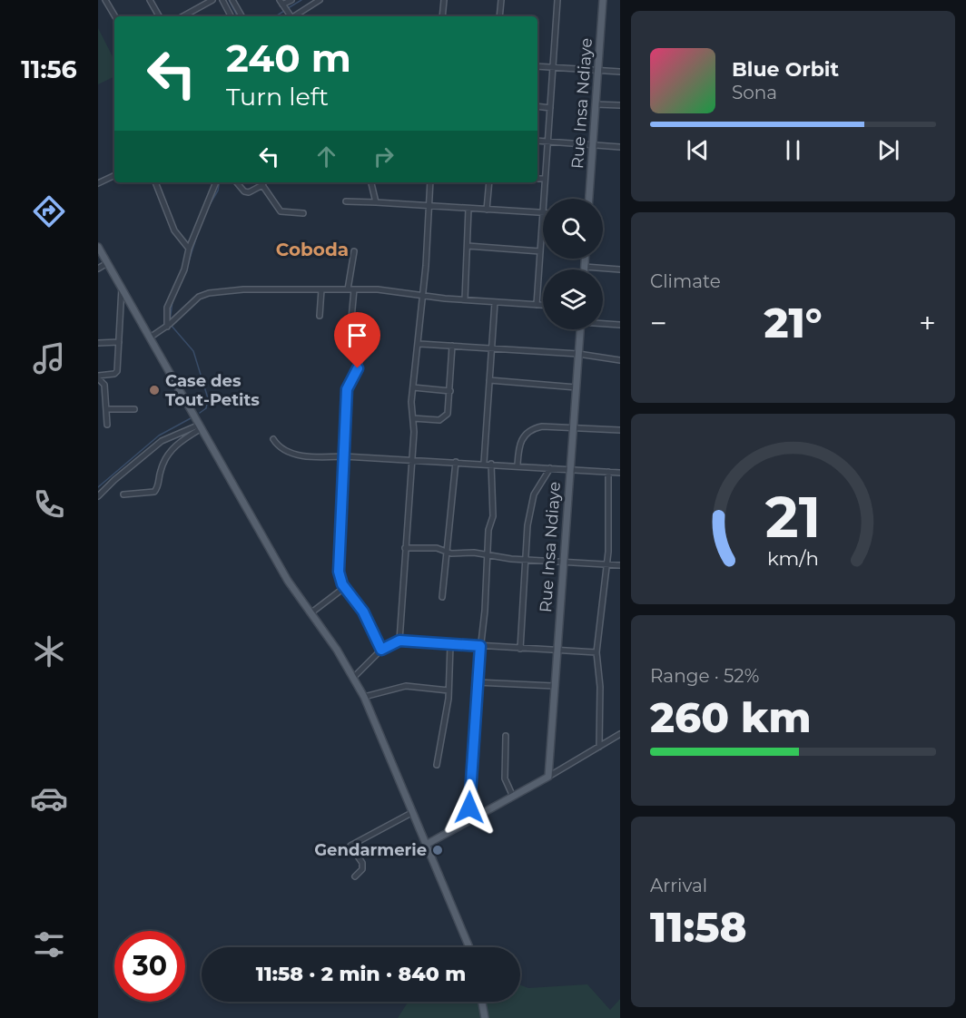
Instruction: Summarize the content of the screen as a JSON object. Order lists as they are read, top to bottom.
{
  "streets": {
    "main road": ["Rue Insa Ndiaye"]
  },
  "districts": ["Coboda"],
  "places": ["Case des Tout-Petits", "Gendarmerie"],
  "page": {
    "tabs": "11:56",
    "turn": ["240 m", "Turn left"],
    "song": ["Blue Orbit", "Sona"],
    "tile": [
      "Climate",
      ["Range · 52%", "260 km"],
      ["Arrival", "11:58"]
    ],
    "heat": ["−", "21°", "+"],
    "limit": "30",
    "trip": "11:58 · 2 min · 840 m",
    "gauge": ["21", "km/h"]
  }
}
